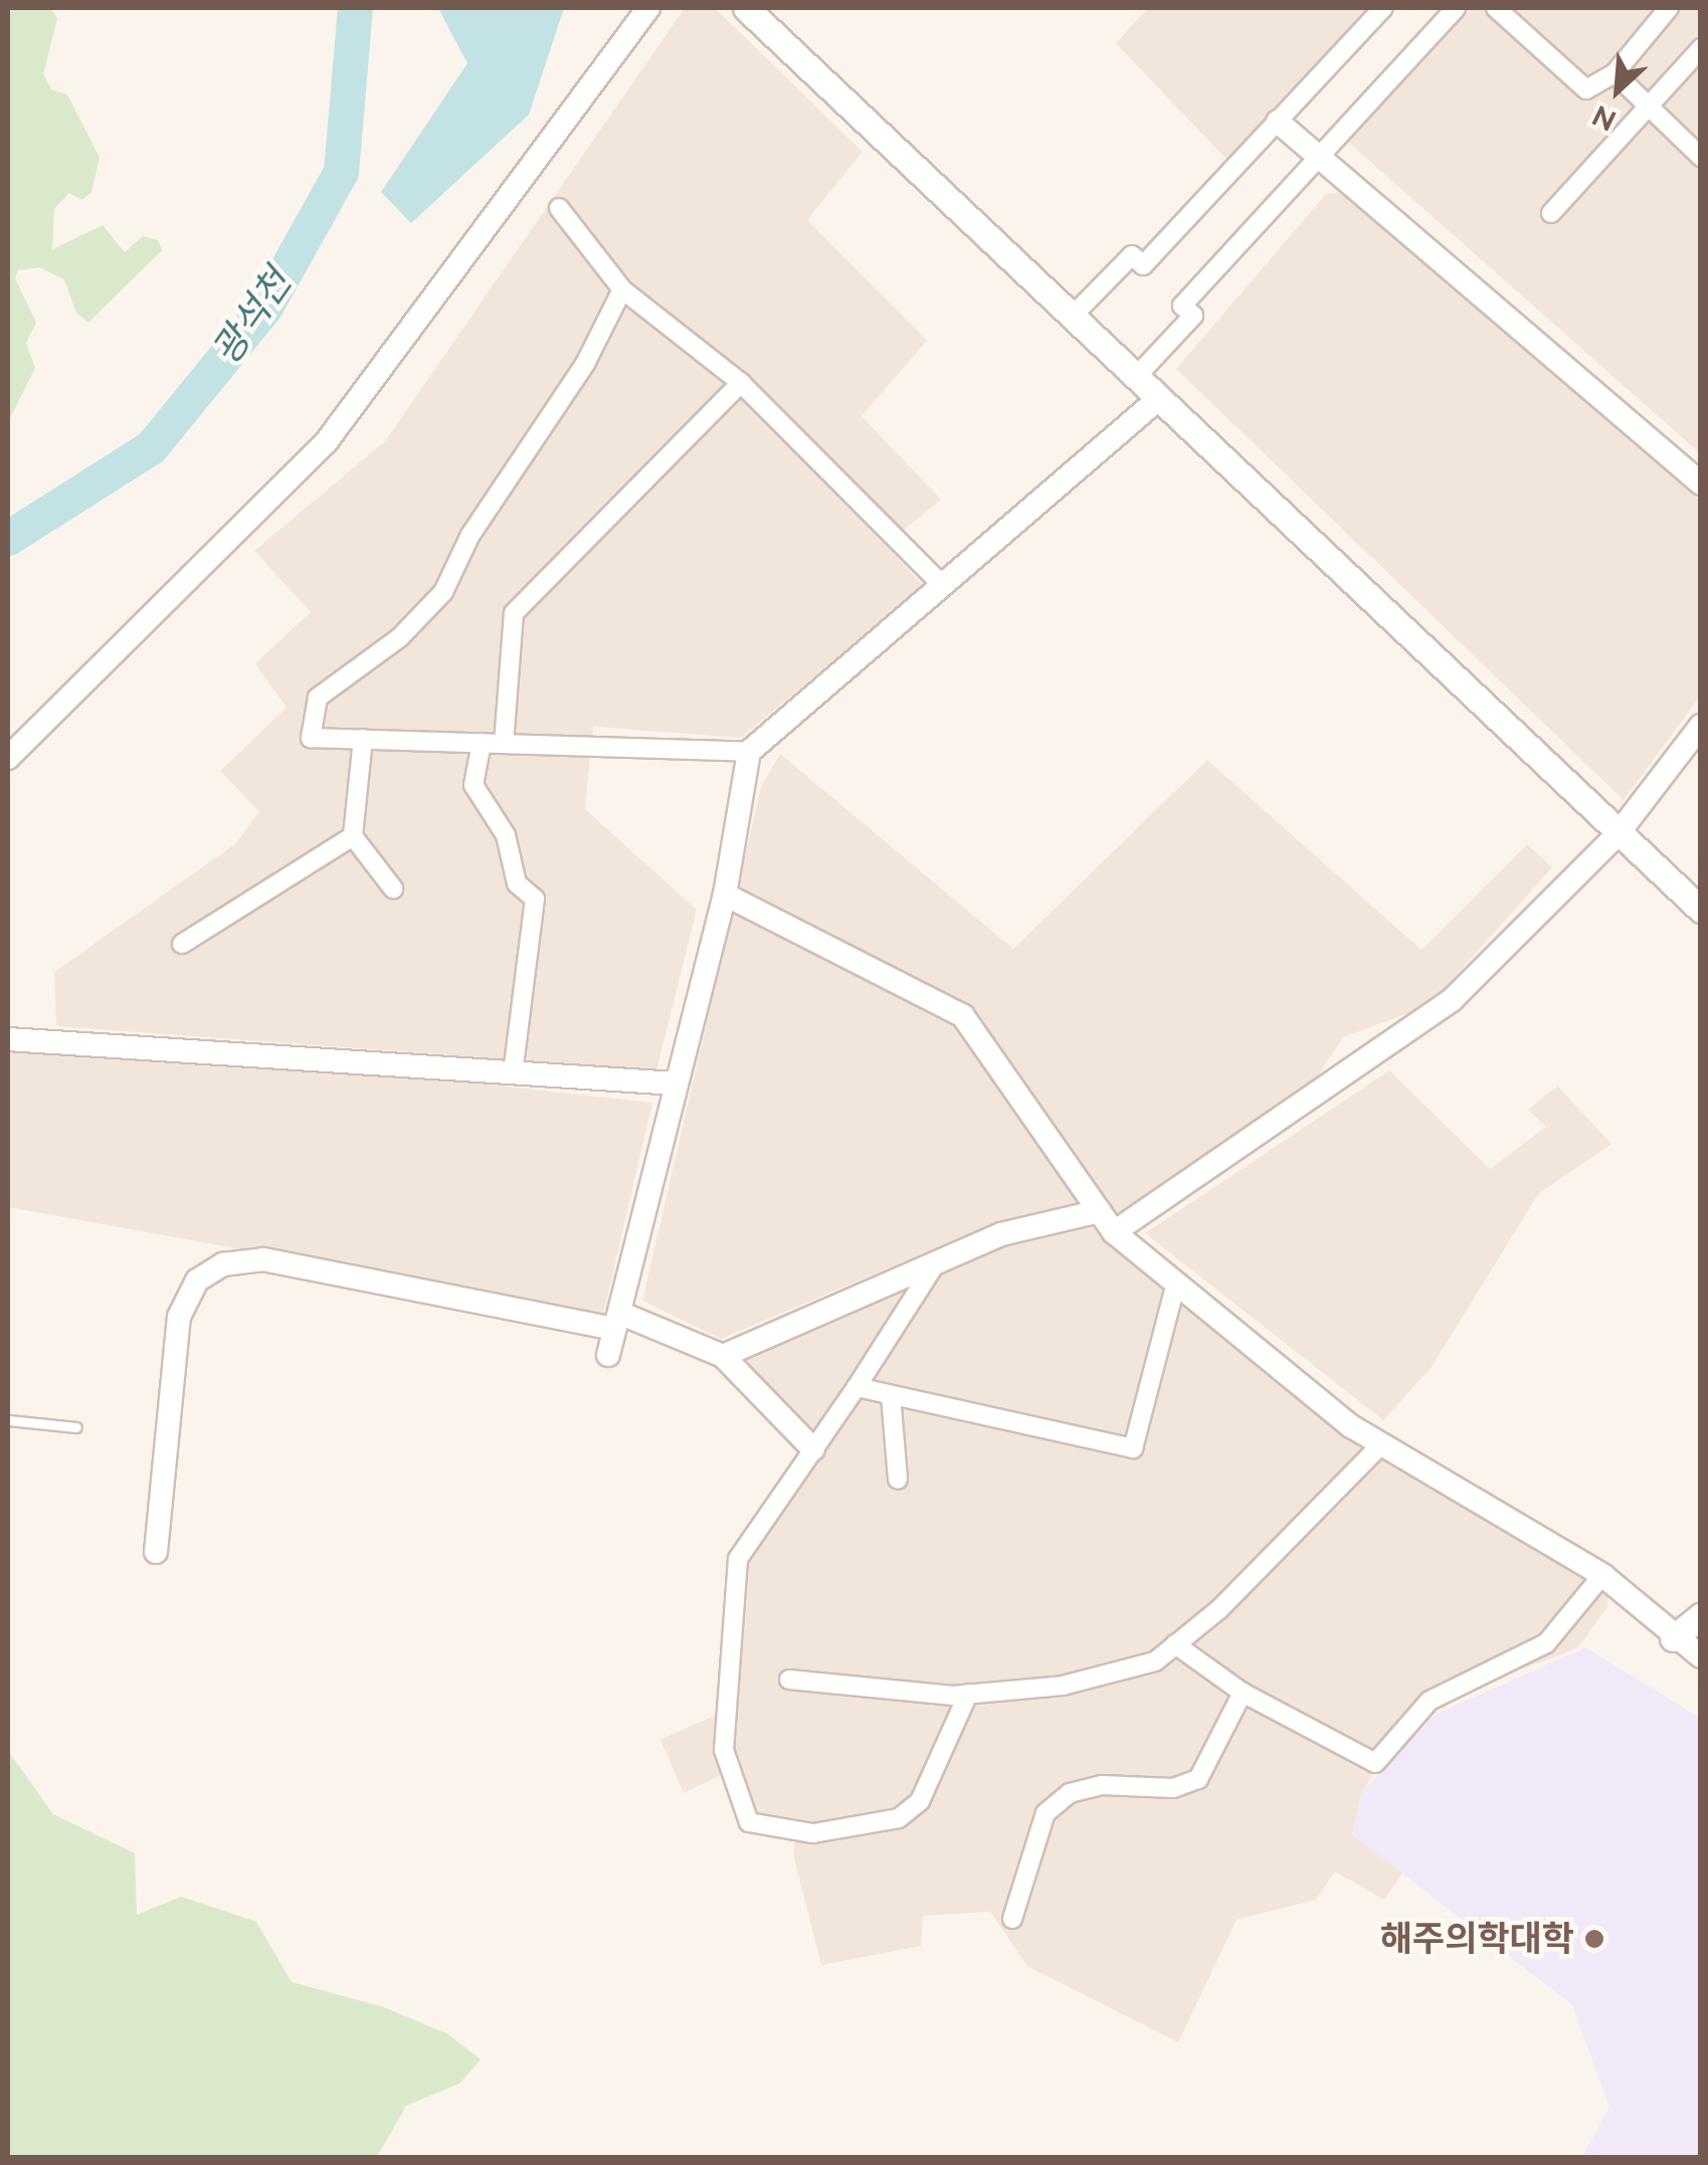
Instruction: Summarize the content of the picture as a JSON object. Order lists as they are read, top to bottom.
{
  "water": ["광석천"],
  "places": ["해주의학대학"],
  "north": "bottom left"
}
